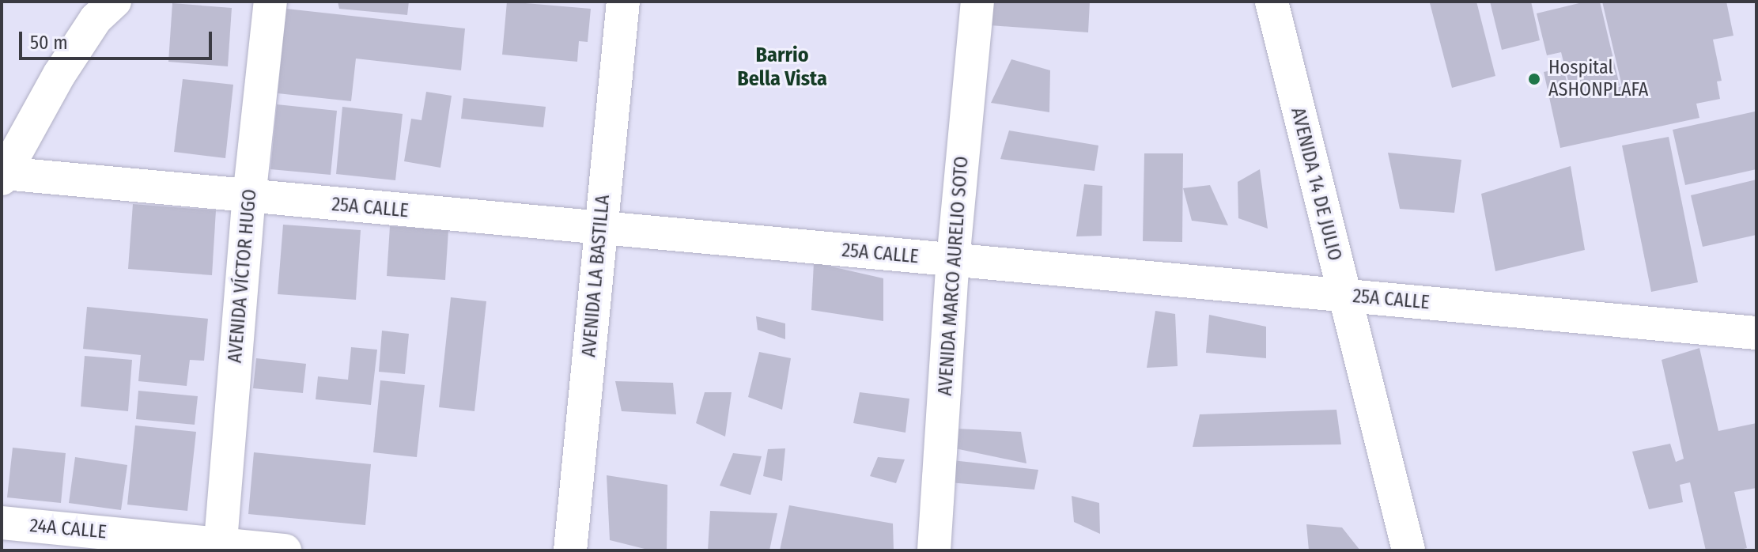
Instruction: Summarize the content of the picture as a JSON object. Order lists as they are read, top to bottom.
{
  "streets": {
    "street": [
      "AVENIDA 14 DE JULIO",
      "25A CALLE",
      "AVENIDA VÍCTOR HUGO",
      "AVENIDA LA BASTILLA",
      "AVENIDA MARCO AURELIO SOTO",
      "24A CALLE"
    ]
  },
  "crossings": [
    ["AVENIDA 14 DE JULIO", "25A CALLE"],
    ["25A CALLE", "AVENIDA VÍCTOR HUGO"],
    ["25A CALLE", "AVENIDA LA BASTILLA"],
    ["25A CALLE", "AVENIDA MARCO AURELIO SOTO"],
    ["AVENIDA VÍCTOR HUGO", "24A CALLE"]
  ],
  "districts": ["Barrio Bella Vista"],
  "places": ["Hospital ASHONPLAFA"],
  "scale_bar": "50 m"
}
